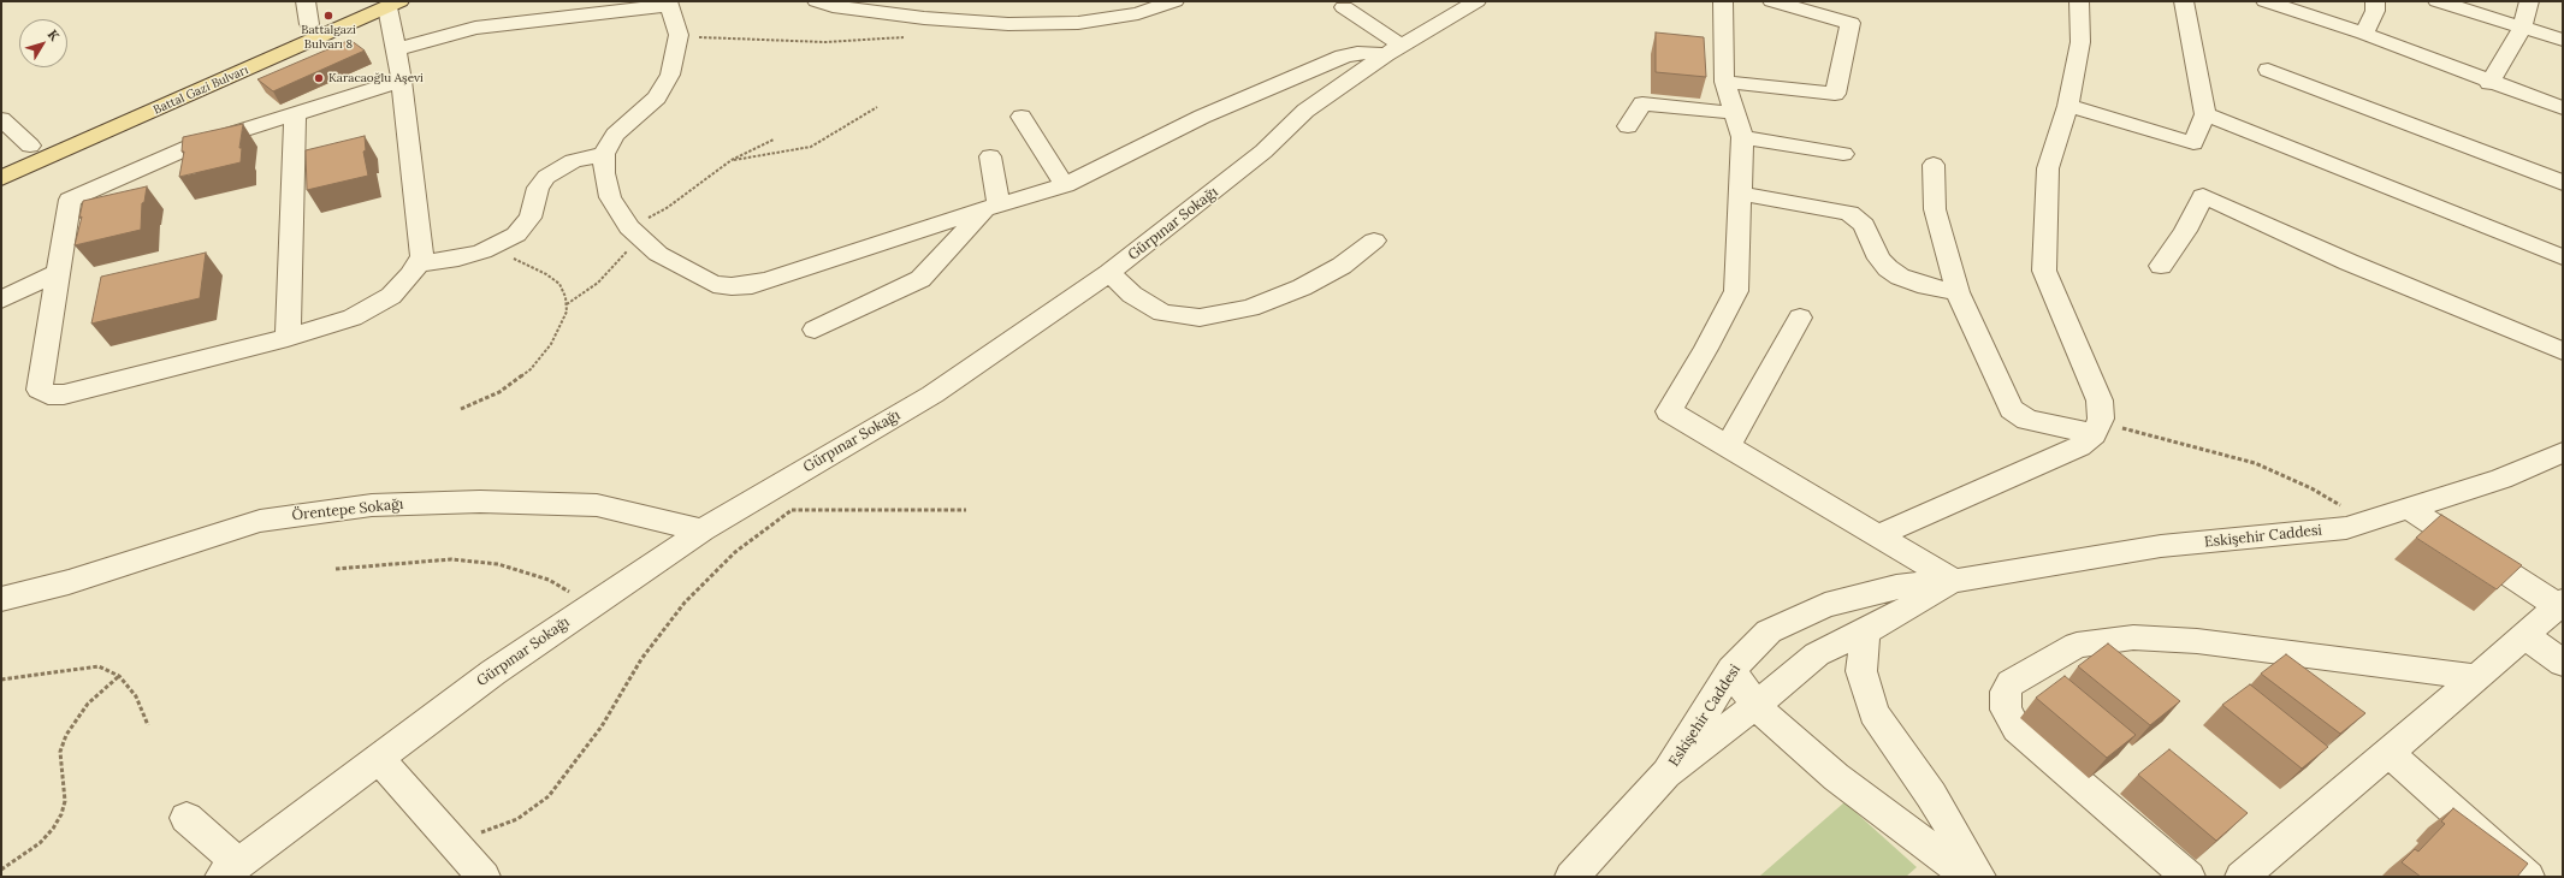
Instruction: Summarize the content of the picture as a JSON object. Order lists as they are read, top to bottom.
{
  "streets": {
    "main road": ["Battal Gazi Bulvarı"],
    "street": ["Gürpınar Sokağı", "Örentepe Sokağı", "Eskişehir Caddesi"]
  },
  "crossings": [
    ["Gürpınar Sokağı", "Örentepe Sokağı"]
  ],
  "places": ["Battalgazi Bulvarı 8", "Karacaoğlu Aşevi"],
  "north": "top right"
}
